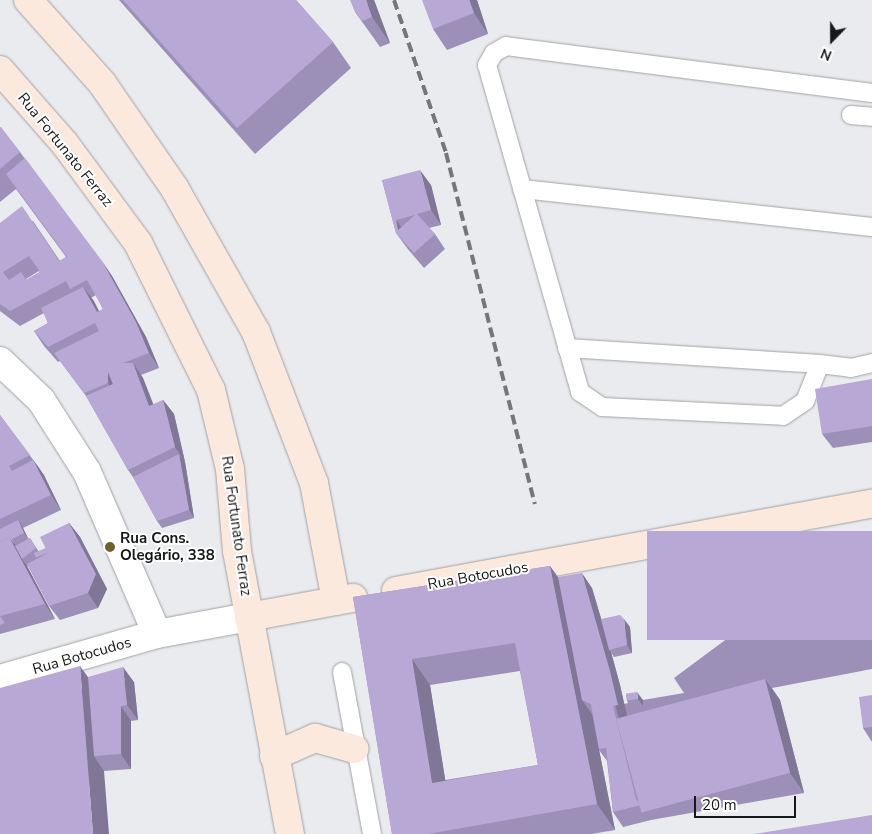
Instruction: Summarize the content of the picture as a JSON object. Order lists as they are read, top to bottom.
{
  "streets": {
    "street": ["Rua Fortunato Ferraz", "Rua Botocudos"]
  },
  "crossings": [
    ["Rua Fortunato Ferraz", "Rua Botocudos"]
  ],
  "places": ["Rua Cons. Olegário, 338"],
  "scale_bar": "20 m",
  "north": "bottom"
}
